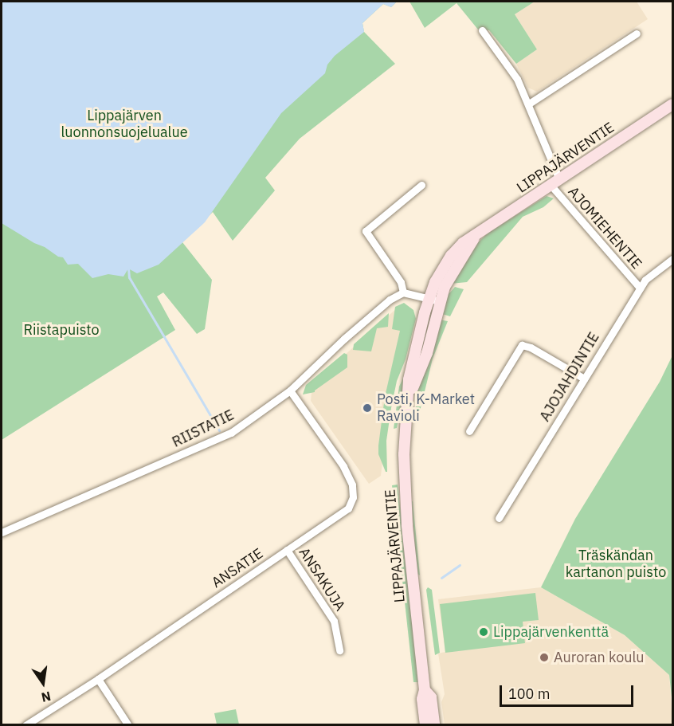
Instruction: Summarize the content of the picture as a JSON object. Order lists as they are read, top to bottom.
{
  "streets": {
    "main road": ["LIPPAJÄRVENTIE"],
    "street": [
      "AJOMIEHENTIE",
      "AJOJAHDINTIE",
      "RIISTATIE",
      "ANSATIE",
      "ANSAKUJA"
    ]
  },
  "crossings": [
    ["LIPPAJÄRVENTIE", "AJOMIEHENTIE"],
    ["AJOMIEHENTIE", "AJOJAHDINTIE"],
    ["RIISTATIE", "ANSATIE"],
    ["ANSATIE", "ANSAKUJA"]
  ],
  "parks": ["Lippajärven luonnonsuojelualue", "Riistapuisto", "Träskändan kartanon puisto"],
  "places": ["Posti, K-Market Ravioli", "Lippajärvenkenttä", "Auroran koulu"],
  "scale_bar": "100 m",
  "north": "bottom"
}
